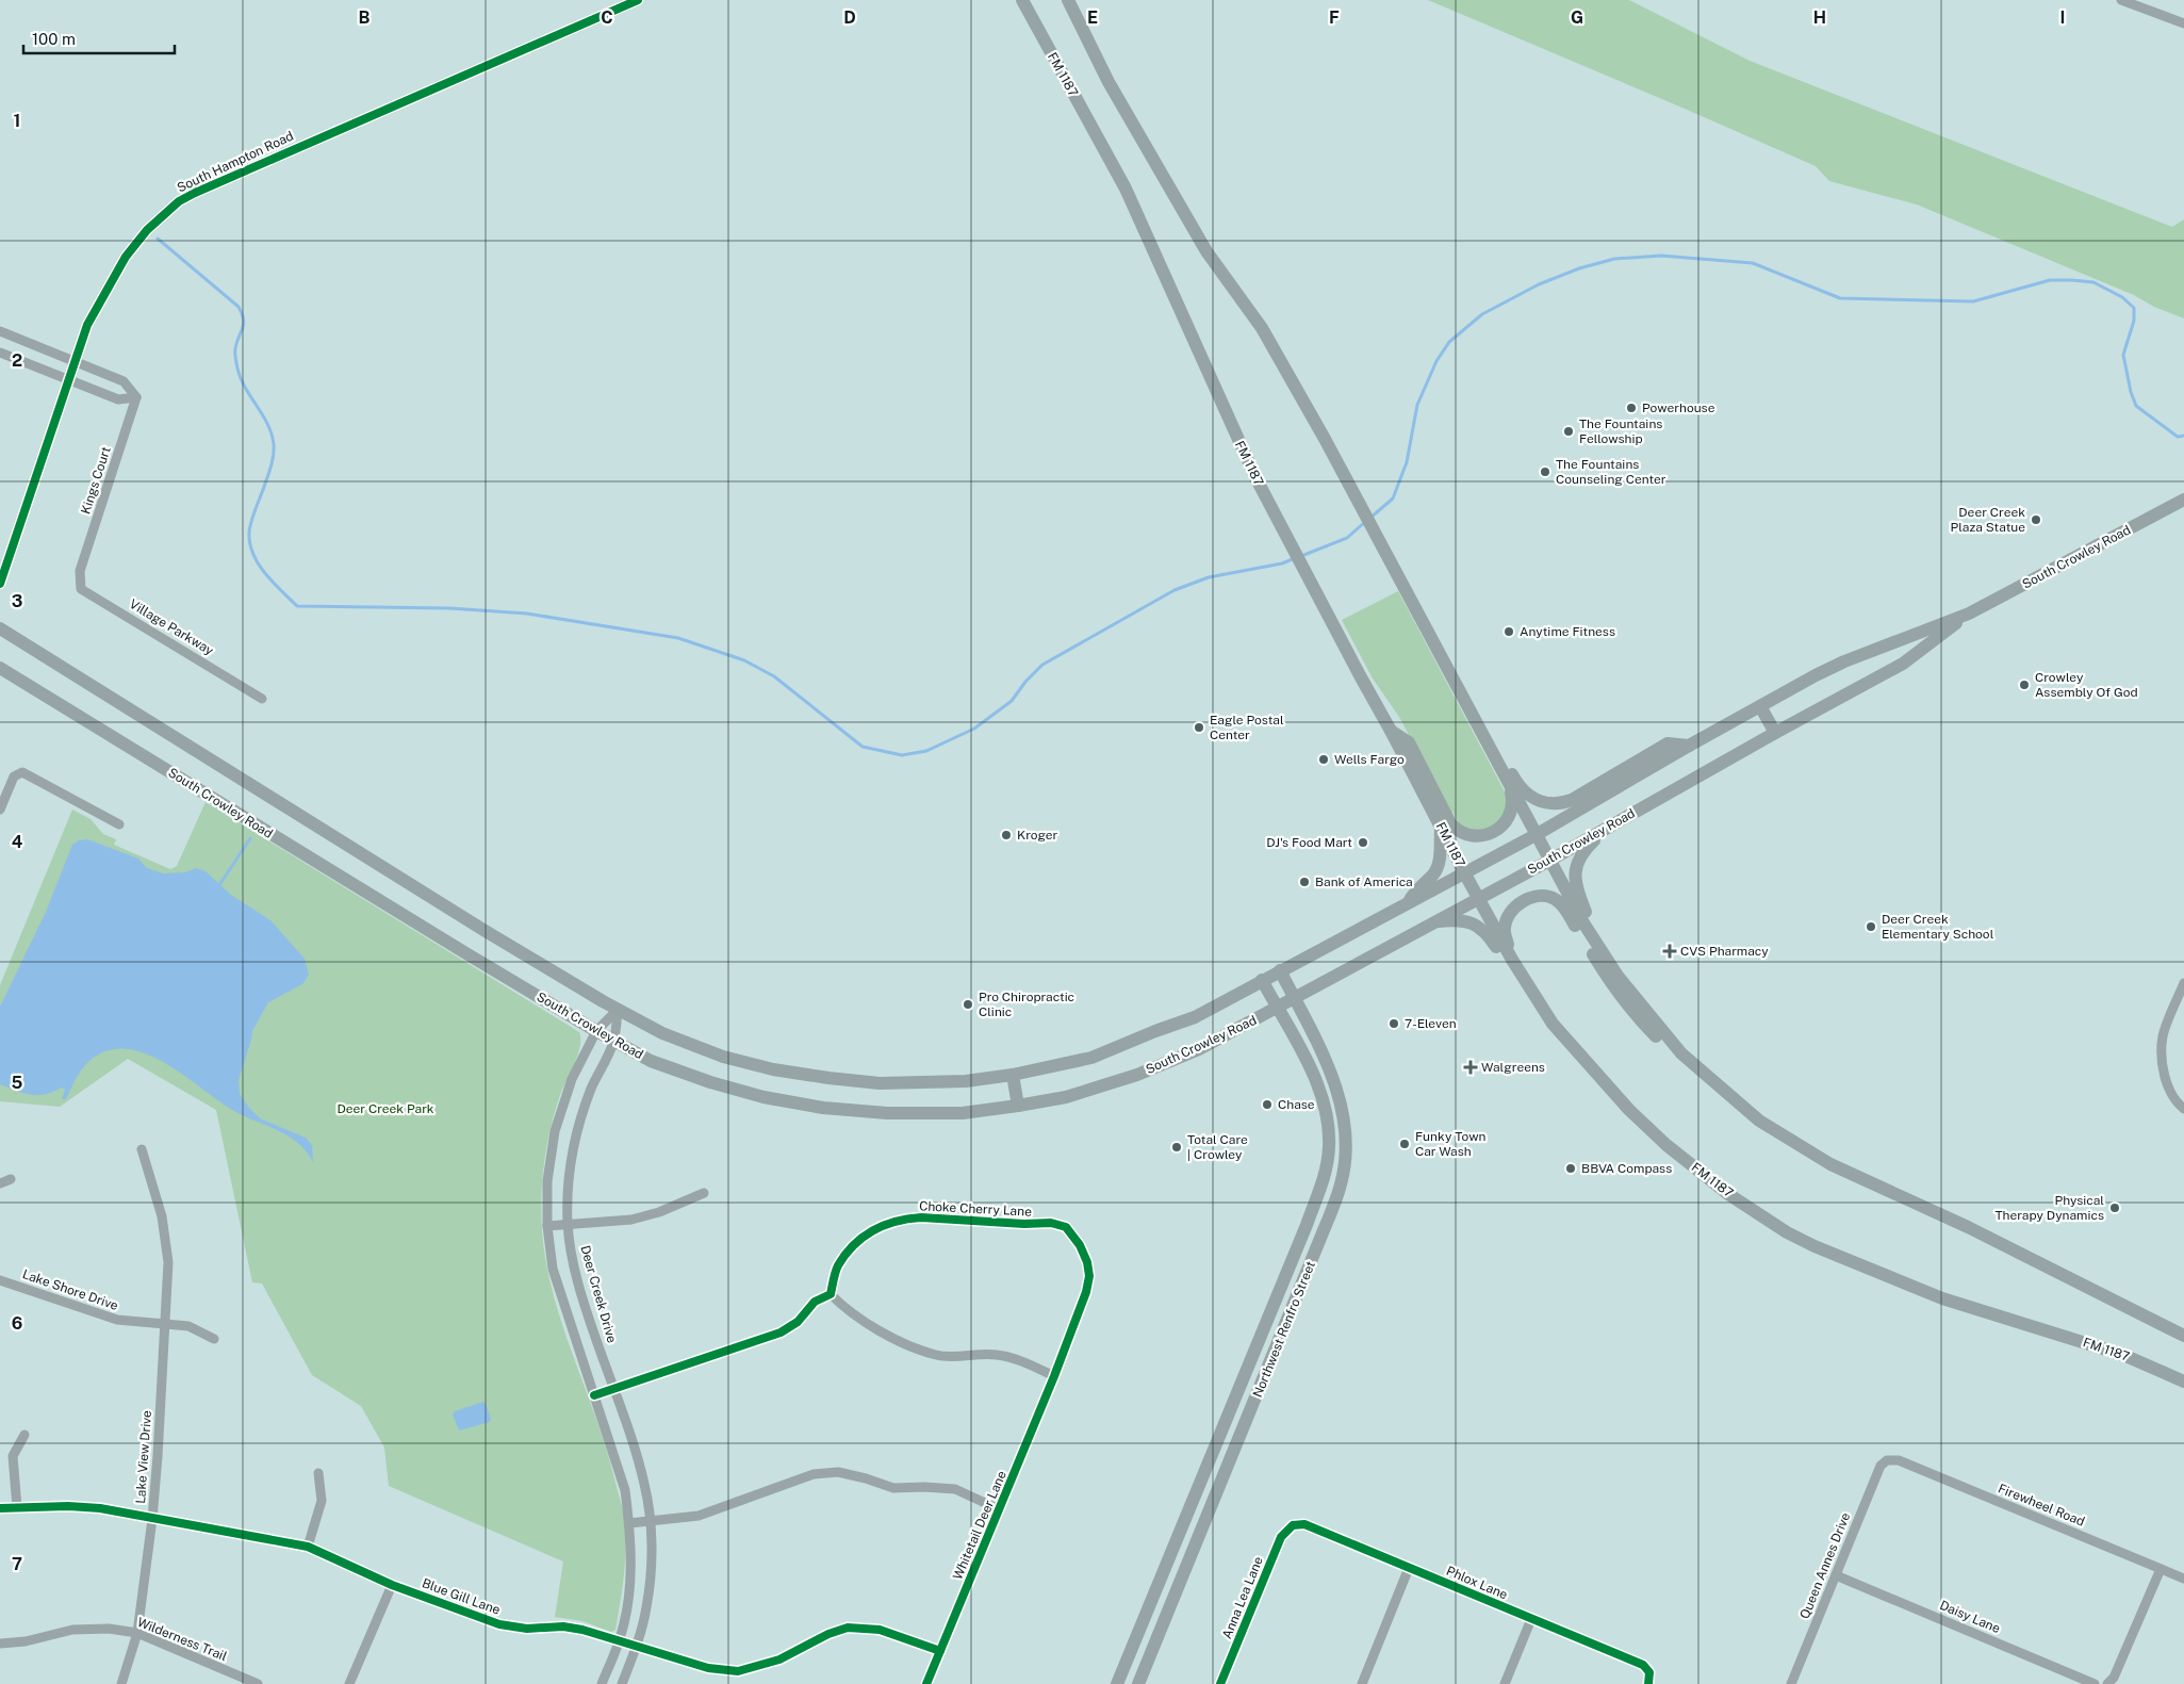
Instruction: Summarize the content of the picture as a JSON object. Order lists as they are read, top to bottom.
{
  "streets": {
    "main road": ["FM 1187", "South Crowley Road", "Northwest Renfro Street"],
    "street": [
      "South Hampton Road",
      "Kings Court",
      "Village Parkway",
      "Choke Cherry Lane",
      "Lake Shore Drive",
      "Deer Creek Drive",
      "Lake View Drive",
      "Firewheel Road",
      "Whitetail Deer Lane",
      "Queen Annes Drive",
      "Phlox Lane",
      "Blue Gill Lane",
      "Anna Lea Lane",
      "Daisy Lane",
      "Wilderness Trail"
    ]
  },
  "crossings": [
    ["FM 1187", "South Crowley Road"],
    ["Kings Court", "Village Parkway"],
    ["South Crowley Road", "Deer Creek Drive"],
    ["South Crowley Road", "Northwest Renfro Street"],
    ["Choke Cherry Lane", "Whitetail Deer Lane"],
    ["Lake Shore Drive", "Lake View Drive"],
    ["Deer Creek Drive", "Blue Gill Lane"],
    ["Lake View Drive", "Blue Gill Lane"],
    ["Lake View Drive", "Wilderness Trail"],
    ["Firewheel Road", "Queen Annes Drive"],
    ["Whitetail Deer Lane", "Blue Gill Lane"],
    ["Queen Annes Drive", "Daisy Lane"],
    ["Phlox Lane", "Anna Lea Lane"]
  ],
  "parks": ["Deer Creek Park"],
  "places": {
    "other": [
      "Powerhouse",
      "The Fountains Fellowship",
      "The Fountains Counseling Center",
      "Deer Creek Plaza Statue",
      "Anytime Fitness",
      "Crowley Assembly Of God",
      "Eagle Postal Center",
      "Wells Fargo",
      "Kroger",
      "DJ's Food Mart",
      "Bank of America",
      "Deer Creek Elementary School",
      "Pro Chiropractic Clinic",
      "7-Eleven",
      "Chase",
      "Funky Town Car Wash",
      "Total Care | Crowley",
      "BBVA Compass",
      "Physical Therapy Dynamics"
    ],
    "health": ["CVS Pharmacy", "Walgreens"]
  },
  "scale_bar": "100 m",
  "grid": {
    "columns": [
      "B",
      "C",
      "D",
      "E",
      "F",
      "G",
      "H",
      "I"
    ],
    "rows": [
      "1",
      "2",
      "3",
      "4",
      "5",
      "6",
      "7"
    ]
  }
}
